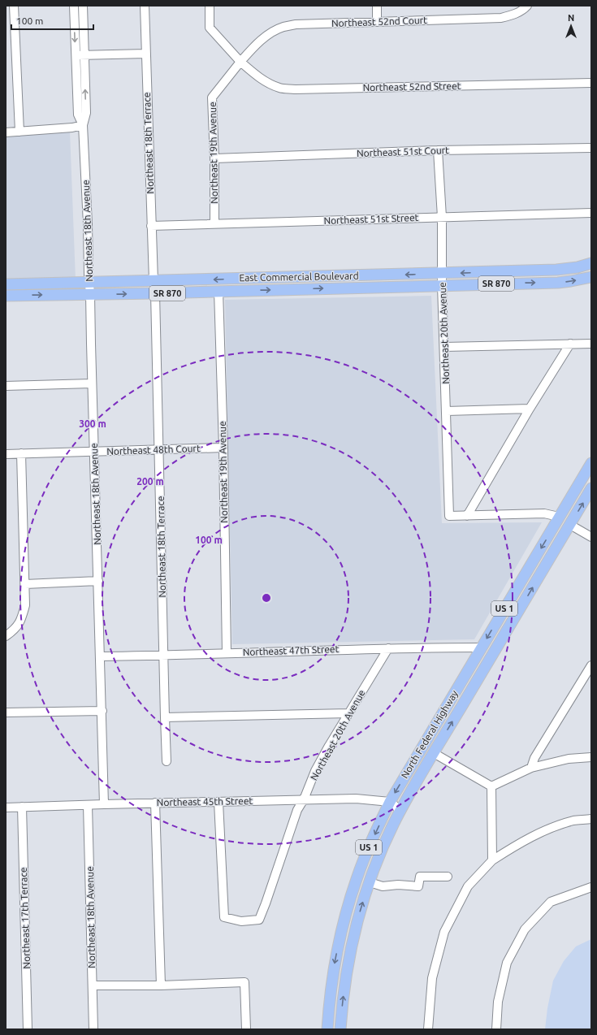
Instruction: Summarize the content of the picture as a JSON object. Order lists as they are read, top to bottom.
{
  "streets": {
    "main road": [
      "East Commercial Boulevard",
      "SR 870",
      "US 1",
      "North Federal Highway"
    ],
    "street": [
      "Northeast 52nd Court",
      "Northeast 52nd Street",
      "Northeast 18th Terrace",
      "Northeast 51st Court",
      "Northeast 19th Avenue",
      "Northeast 51st Street",
      "Northeast 18th Avenue",
      "Northeast 20th Avenue",
      "Northeast 48th Court",
      "Northeast 47th Street",
      "Northeast 45th Street",
      "Northeast 17th Terrace"
    ]
  },
  "crossings": [
    ["Northeast 52nd Court", "Northeast 52nd Street"],
    ["Northeast 52nd Court", "Northeast 19th Avenue"],
    ["Northeast 52nd Street", "Northeast 19th Avenue"],
    ["Northeast 18th Terrace", "Northeast 51st Street"],
    ["Northeast 18th Terrace", "East Commercial Boulevard"],
    ["Northeast 18th Terrace", "Northeast 48th Court"],
    ["Northeast 18th Terrace", "Northeast 47th Street"],
    ["Northeast 51st Court", "Northeast 19th Avenue"],
    ["Northeast 51st Court", "Northeast 20th Avenue"],
    ["Northeast 19th Avenue", "Northeast 51st Street"],
    ["Northeast 19th Avenue", "East Commercial Boulevard"],
    ["Northeast 19th Avenue", "Northeast 48th Court"],
    ["Northeast 19th Avenue", "Northeast 47th Street"],
    ["Northeast 51st Street", "Northeast 20th Avenue"],
    ["Northeast 18th Avenue", "East Commercial Boulevard"],
    ["Northeast 18th Avenue", "Northeast 48th Court"],
    ["Northeast 18th Avenue", "Northeast 47th Street"],
    ["Northeast 18th Avenue", "Northeast 45th Street"],
    ["East Commercial Boulevard", "Northeast 20th Avenue"],
    ["Northeast 20th Avenue", "Northeast 47th Street"],
    ["Northeast 20th Avenue", "Northeast 45th Street"],
    ["Northeast 47th Street", "North Federal Highway"],
    ["North Federal Highway", "Northeast 45th Street"],
    ["Northeast 45th Street", "Northeast 17th Terrace"]
  ],
  "scale_bar": "100 m",
  "north": "top",
  "rings": ["300 m", "200 m", "100 m"]
}
